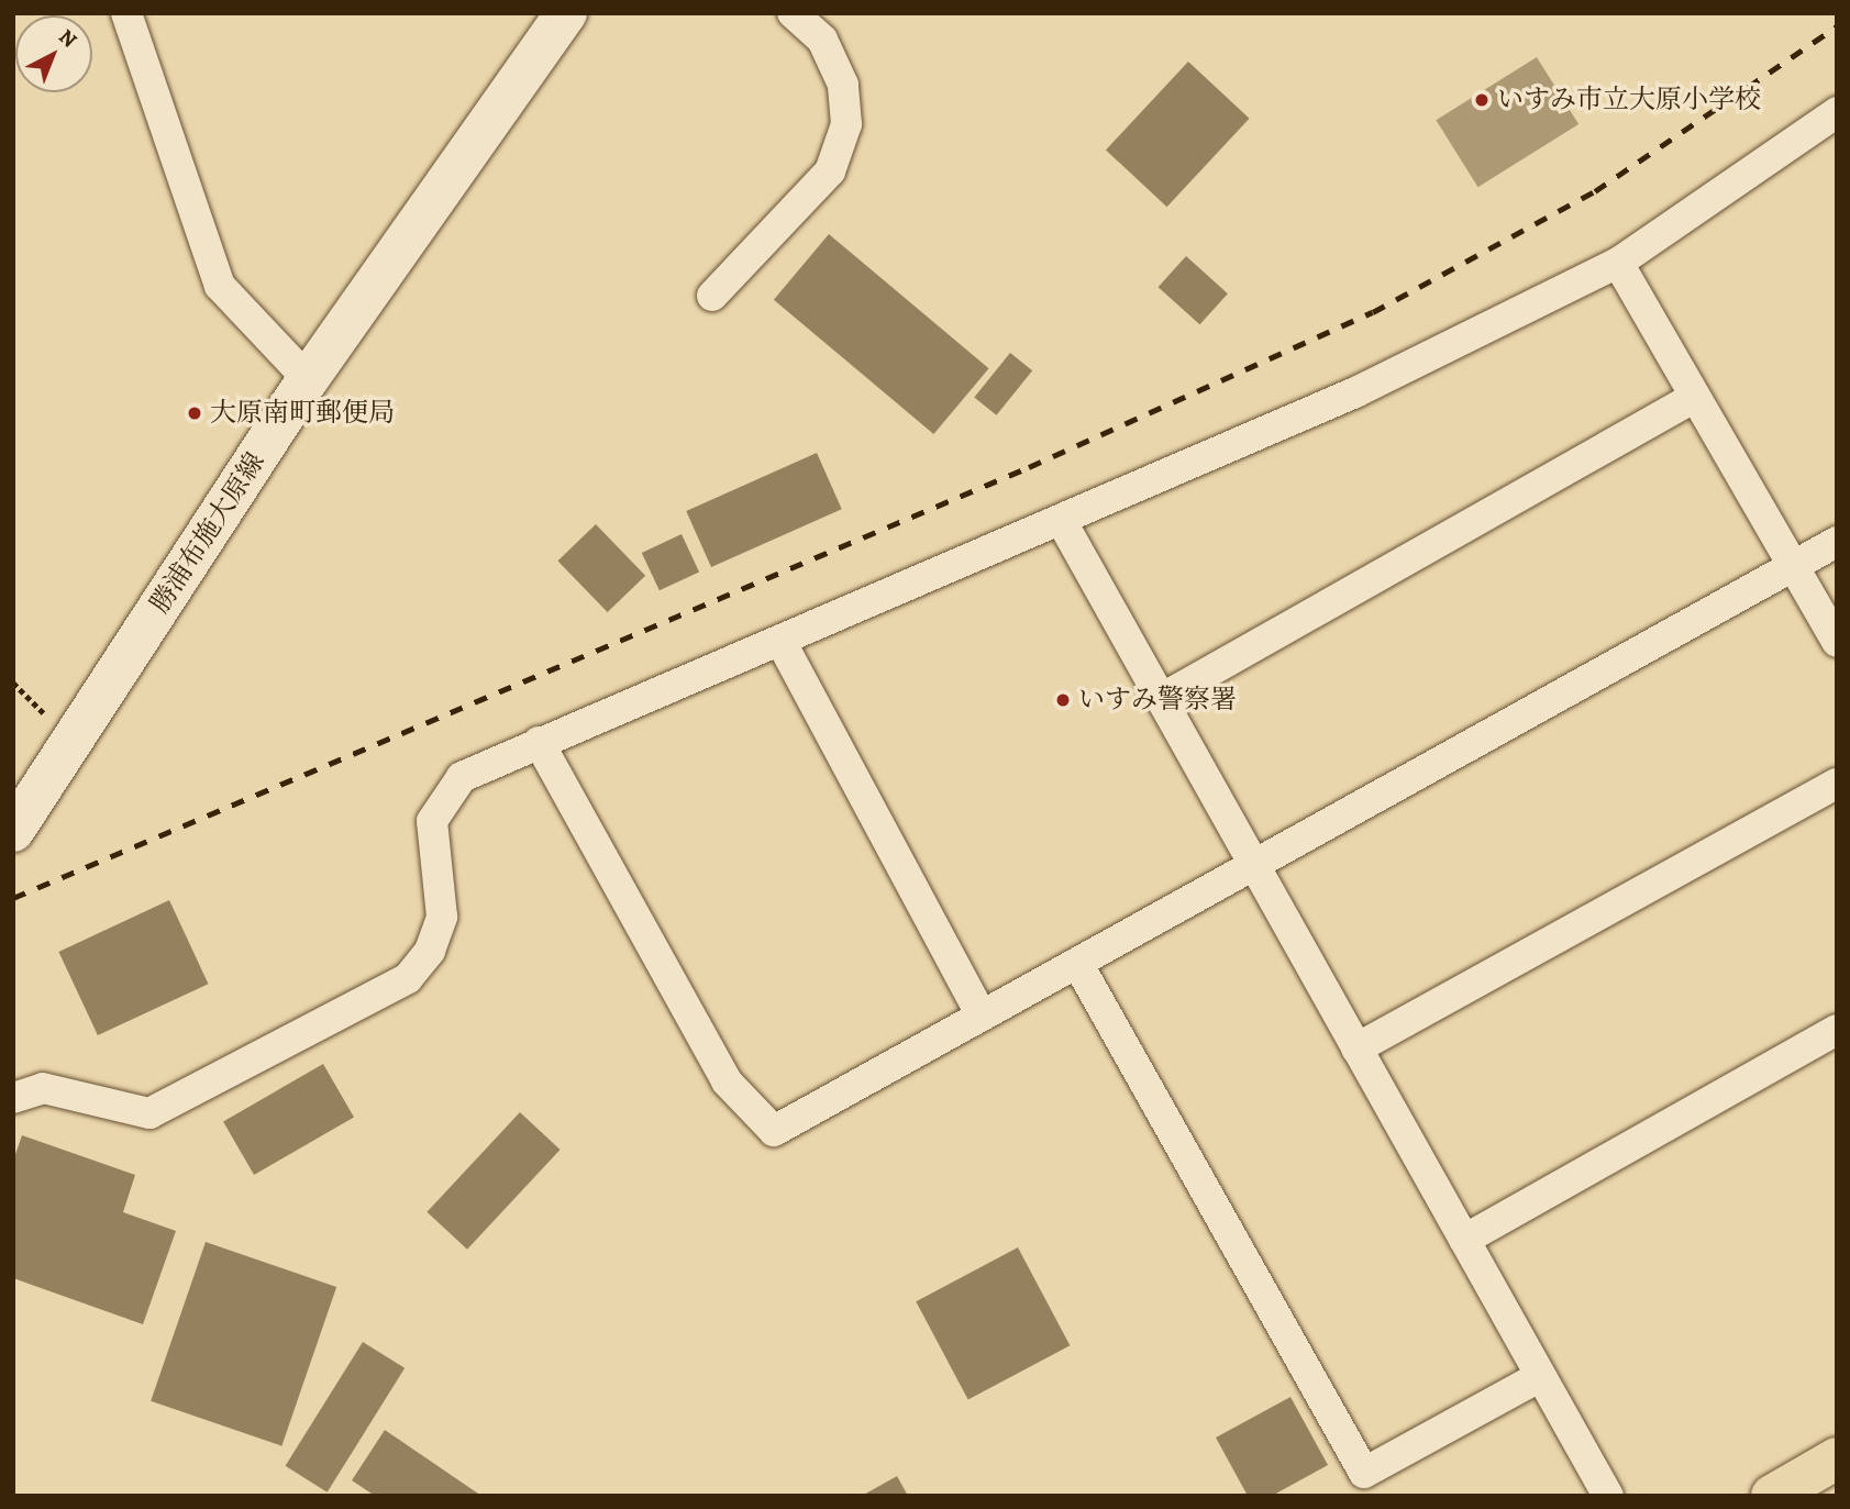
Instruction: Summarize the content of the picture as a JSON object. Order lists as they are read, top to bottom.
{
  "streets": {
    "main road": ["勝浦布施大原線"]
  },
  "places": ["いすみ市立大原小学校", "大原南町郵便局", "いすみ警察署"],
  "north": "top right"
}
